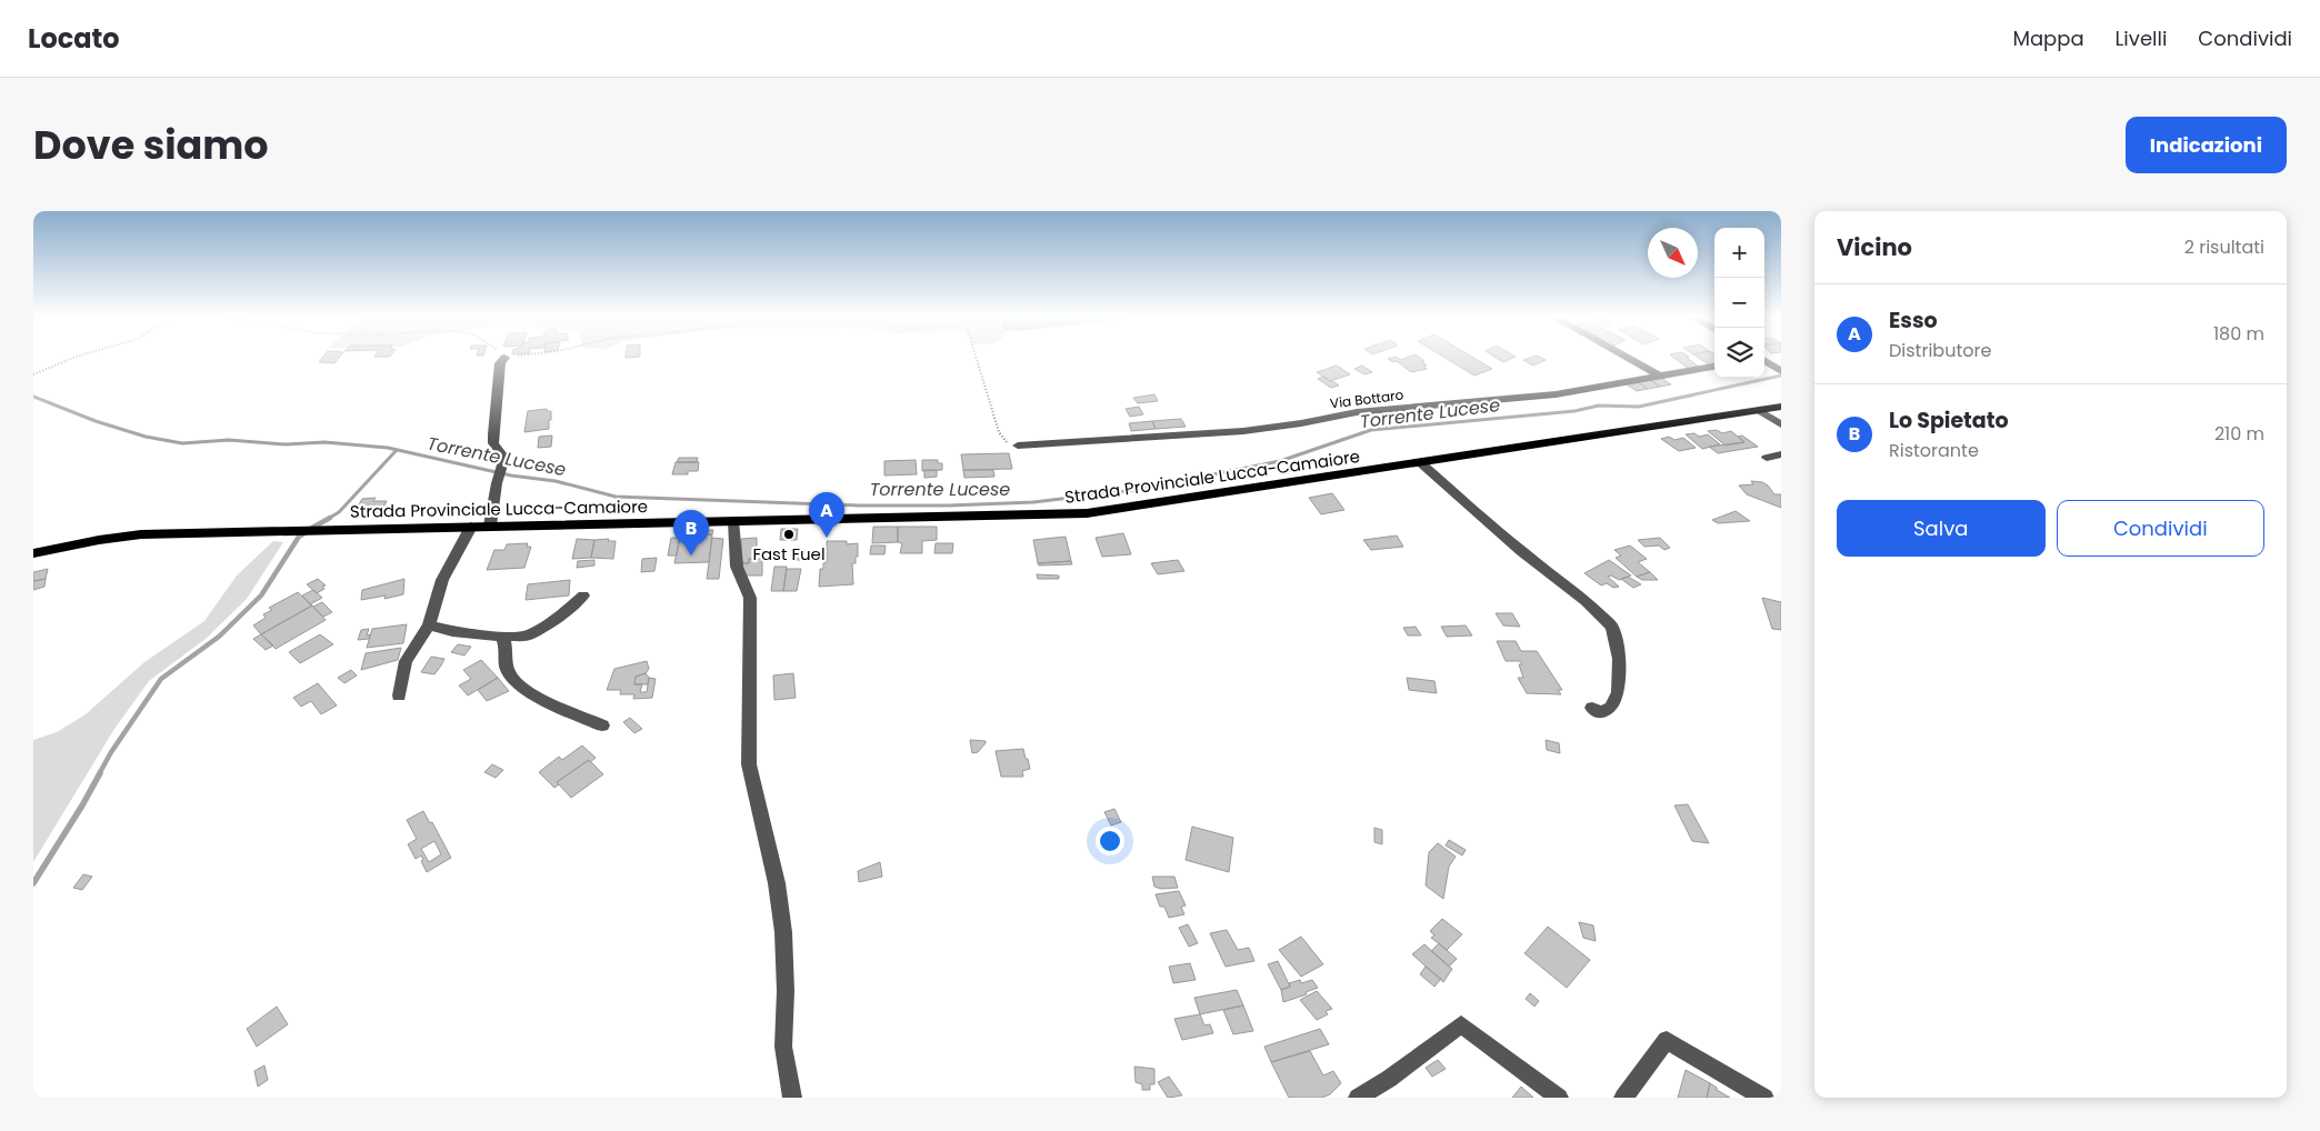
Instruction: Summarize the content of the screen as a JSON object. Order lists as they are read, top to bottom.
{
  "streets": {
    "main road": ["Strada Provinciale Lucca-Camaiore"],
    "street": ["Via Bottaro"]
  },
  "water": ["Torrente Lucese"],
  "places": ["Fast Fuel"],
  "north": "bottom right",
  "page": {
    "header": "Locato",
    "nav": ["Mappa", "Livelli", "Condividi"],
    "title": "Dove siamo",
    "buttons": [
      "Indicazioni",
      ["Salva", "Condividi"]
    ],
    "heading": ["Vicino", "2 risultati"],
    "map_buttons": ["+", "−"],
    "list": [
      {
        "mark": "A",
        "name": "Esso",
        "note": "Distributore",
        "value": "180 m"
      },
      {
        "mark": "B",
        "name": "Lo Spietato",
        "note": "Ristorante",
        "value": "210 m"
      }
    ],
    "pins": ["A", "B"]
  }
}
